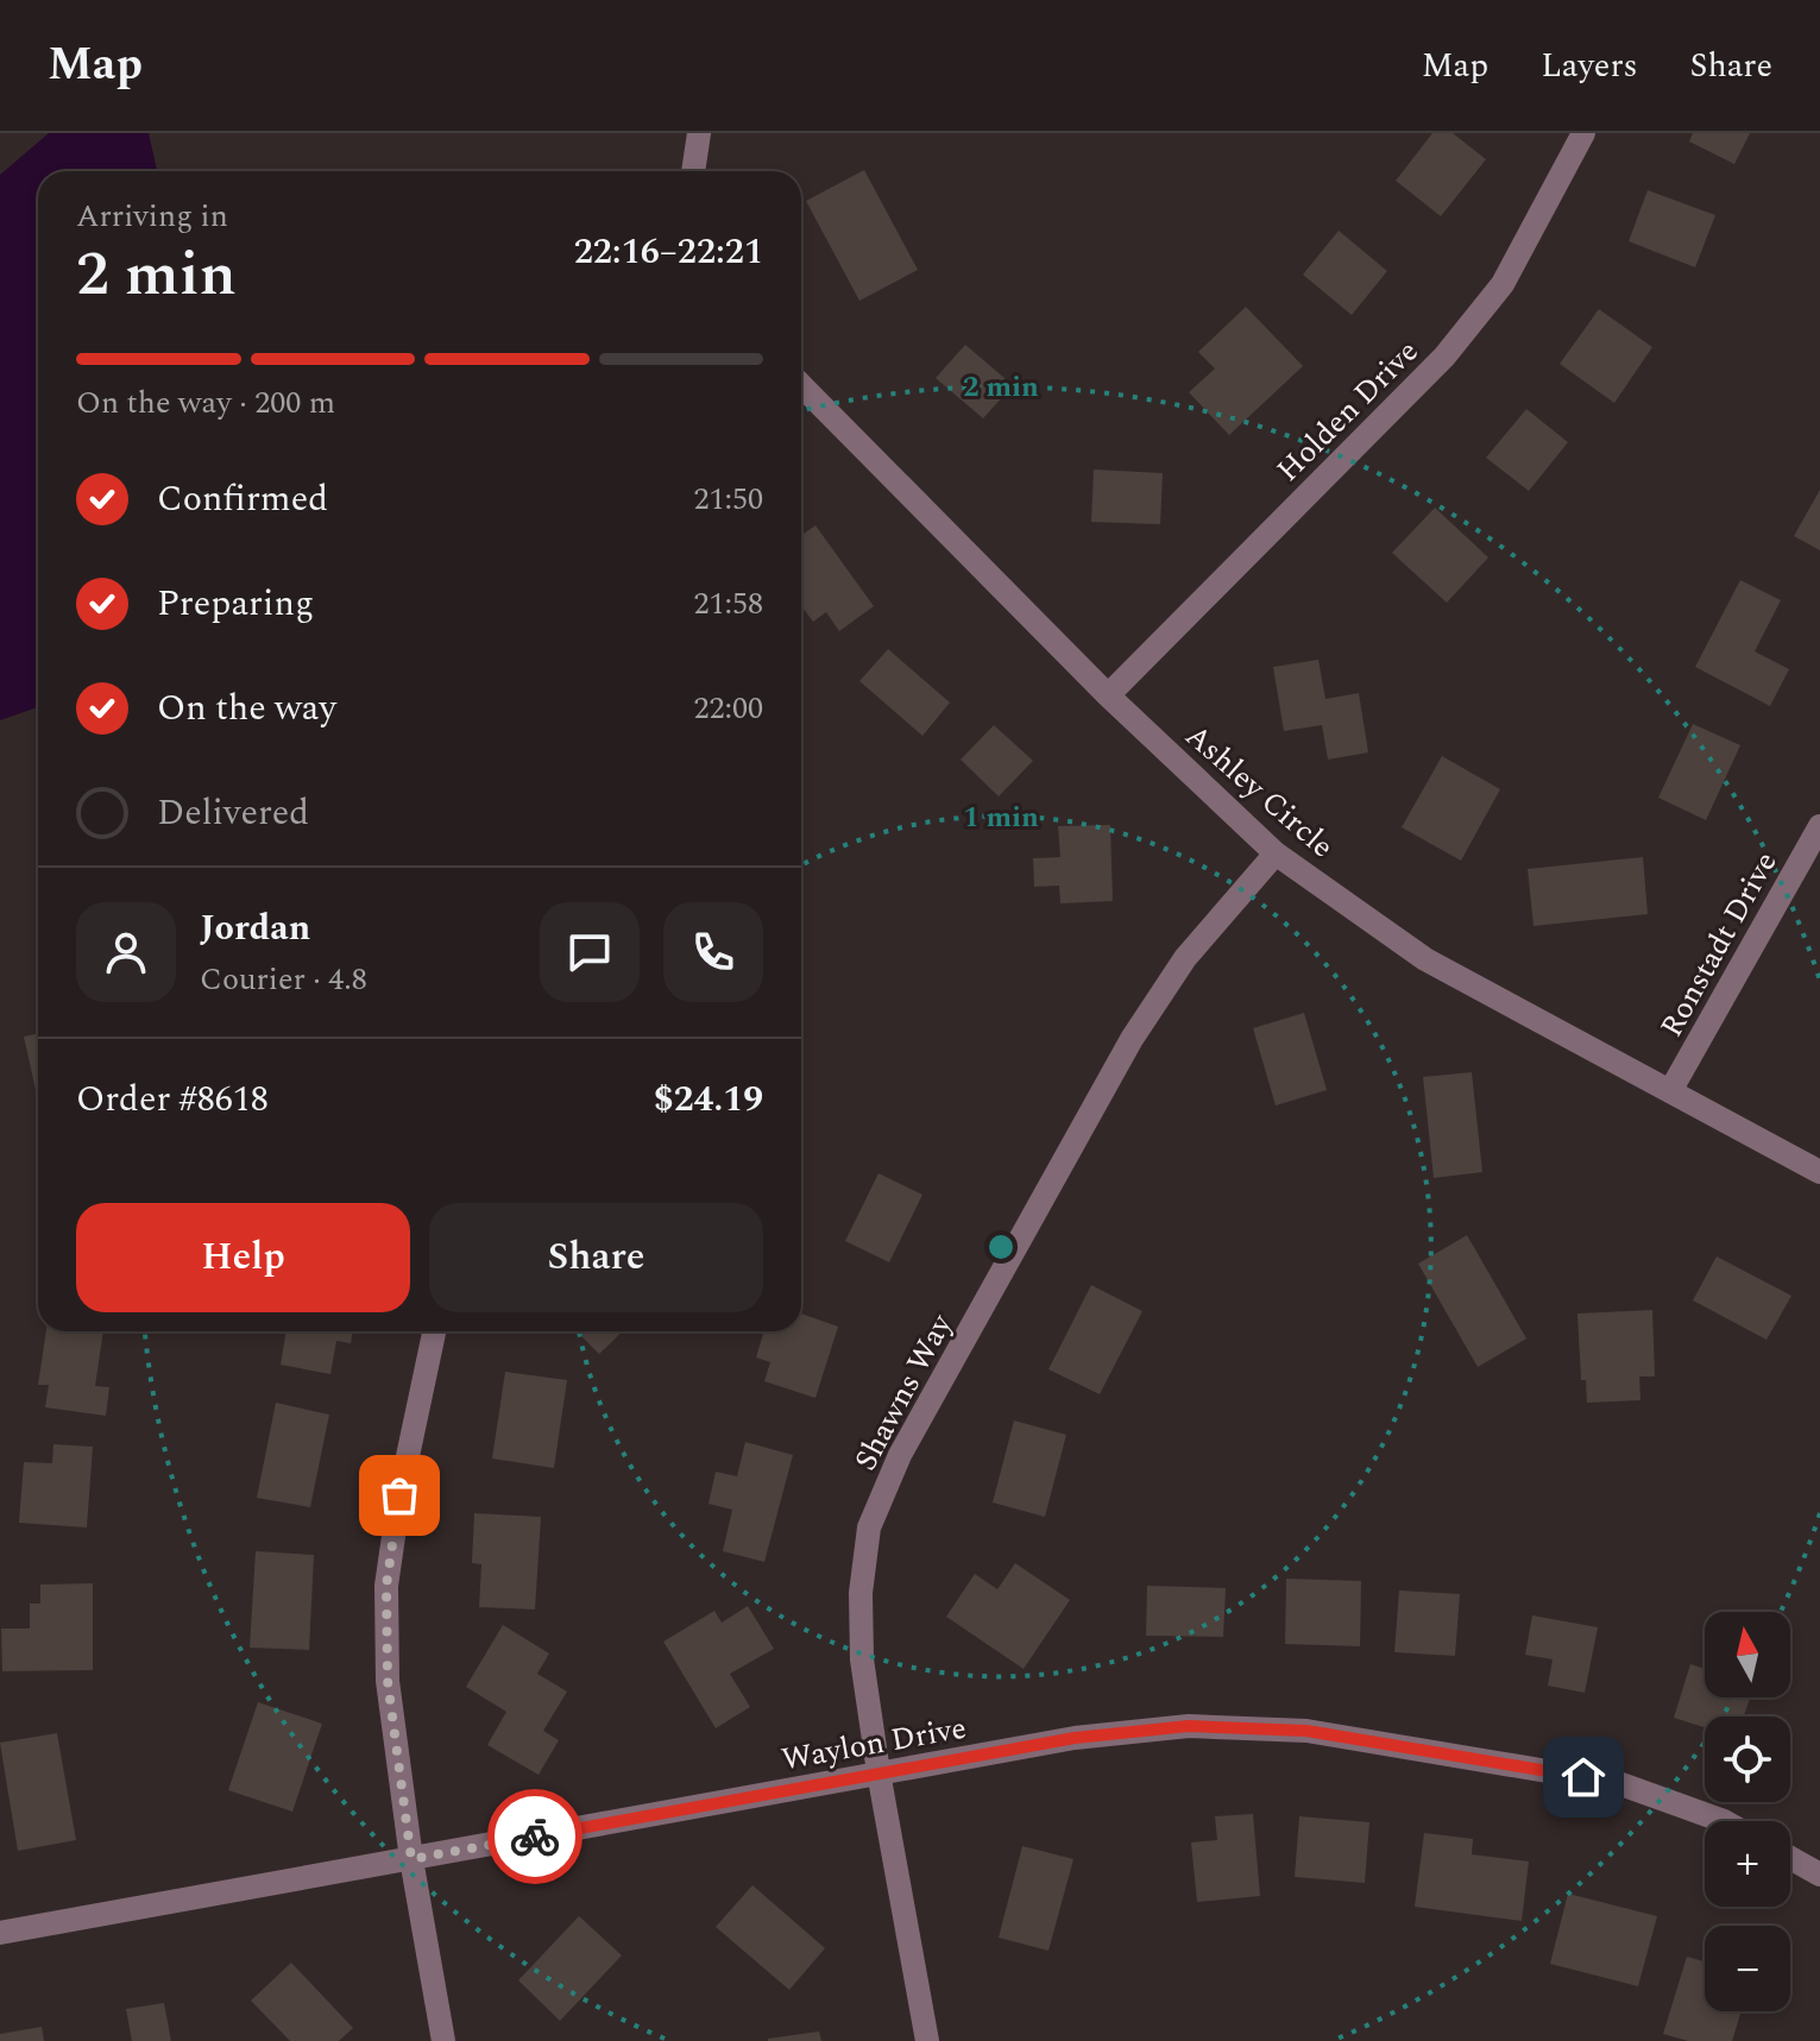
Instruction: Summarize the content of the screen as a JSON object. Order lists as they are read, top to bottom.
{
  "streets": {
    "street": [
      "Holden Drive",
      "Ashley Circle",
      "Ronstadt Drive",
      "Shawns Way",
      "Waylon Drive"
    ]
  },
  "crossings": [
    ["Holden Drive", "Ashley Circle"],
    ["Ashley Circle", "Ronstadt Drive"],
    ["Ashley Circle", "Shawns Way"],
    ["Shawns Way", "Waylon Drive"]
  ],
  "north": "top",
  "page": {
    "header": "Map",
    "nav": ["Map", "Layers", "Share"],
    "heading": ["2 min", "Arriving in", "22:16–22:21"],
    "panel": [
      "Jordan",
      "Courier · 4.8",
      "Order #8618",
      "$24.19"
    ],
    "bar": "On the way · 200 m",
    "list": [
      ["Confirmed", "21:50"],
      ["Preparing", "21:58"],
      ["On the way", "22:00"],
      "Delivered"
    ],
    "buttons": ["Help", "Share"],
    "map_buttons": ["+", "−"]
  },
  "rings": ["2 min", "1 min"]
}
